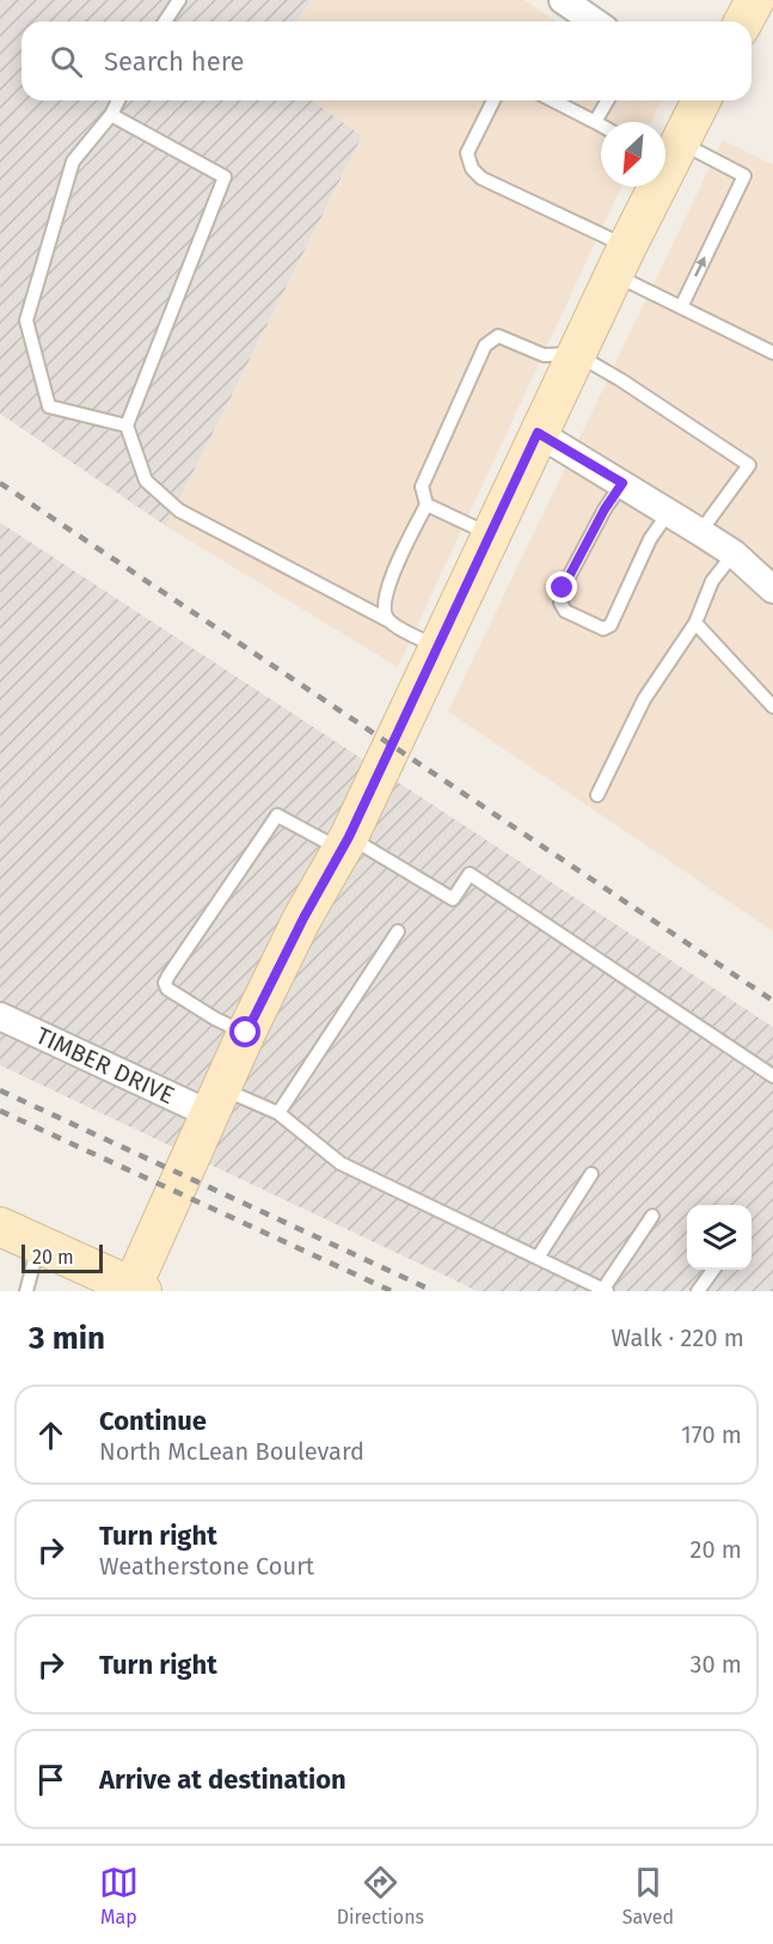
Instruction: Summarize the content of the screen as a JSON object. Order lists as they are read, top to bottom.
{
  "streets": {
    "street": ["TIMBER DRIVE"]
  },
  "scale_bar": "20 m",
  "north": "bottom left",
  "page": {
    "search": "Search here",
    "scale": "20 m",
    "heading": ["3 min", "Walk · 220 m"],
    "list": [
      ["Continue", "North McLean Boulevard", "170 m"],
      ["Turn right", "Weatherstone Court", "20 m"],
      ["Turn right", "30 m"],
      "Arrive at destination"
    ],
    "nav": ["Map", "Directions", "Saved"]
  }
}
